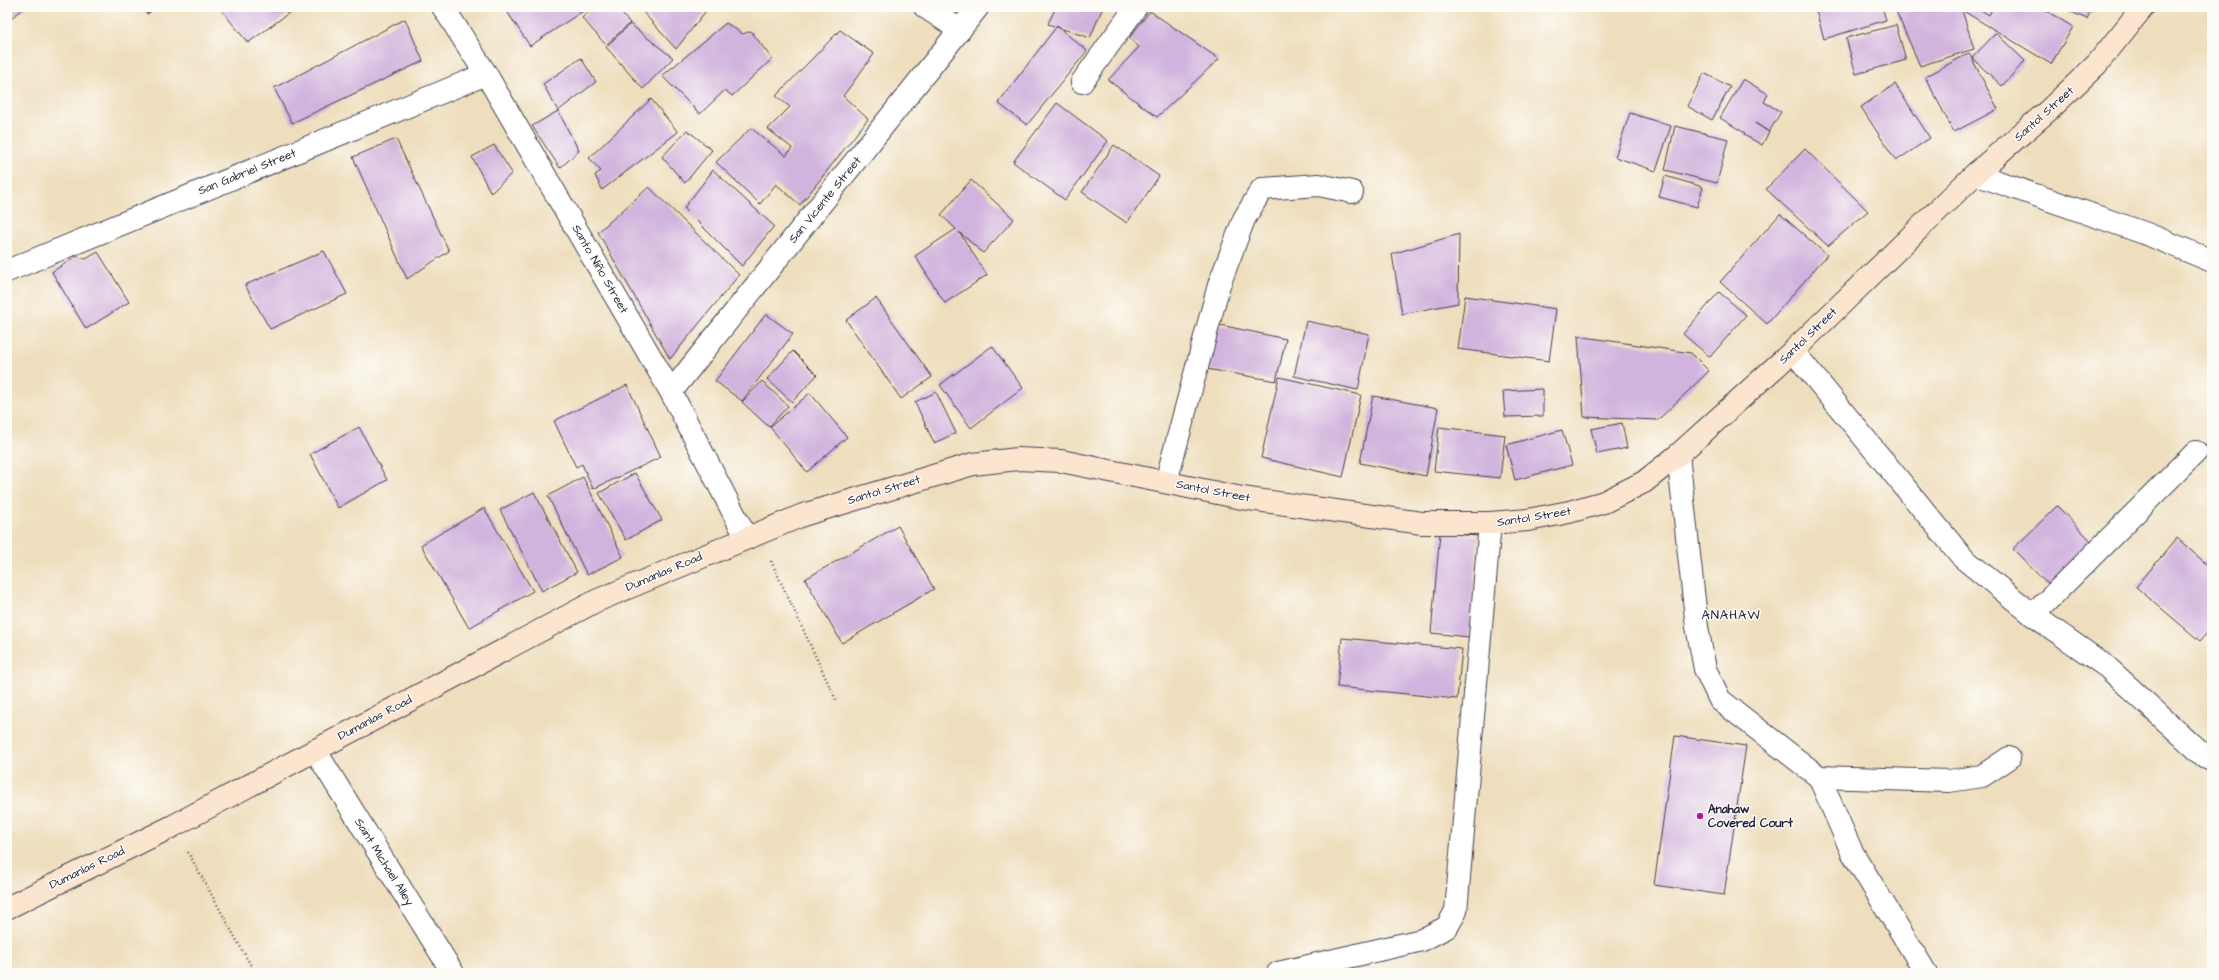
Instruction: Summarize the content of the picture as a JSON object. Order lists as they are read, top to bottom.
{
  "streets": {
    "main road": ["Santol Street", "Dumanlas Road"],
    "street": [
      "San Gabriel Street",
      "San Vicente Street",
      "Santo Niño Street",
      "Saint Michael Alley"
    ]
  },
  "crossings": [
    ["Santol Street", "Santo Niño Street"],
    ["Santol Street", "Dumanlas Road"],
    ["San Gabriel Street", "Santo Niño Street"],
    ["San Vicente Street", "Santo Niño Street"],
    ["Santo Niño Street", "Dumanlas Road"],
    ["Dumanlas Road", "Saint Michael Alley"]
  ],
  "districts": ["ANAHAW"],
  "places": ["Anahaw Covered Court"]
}
